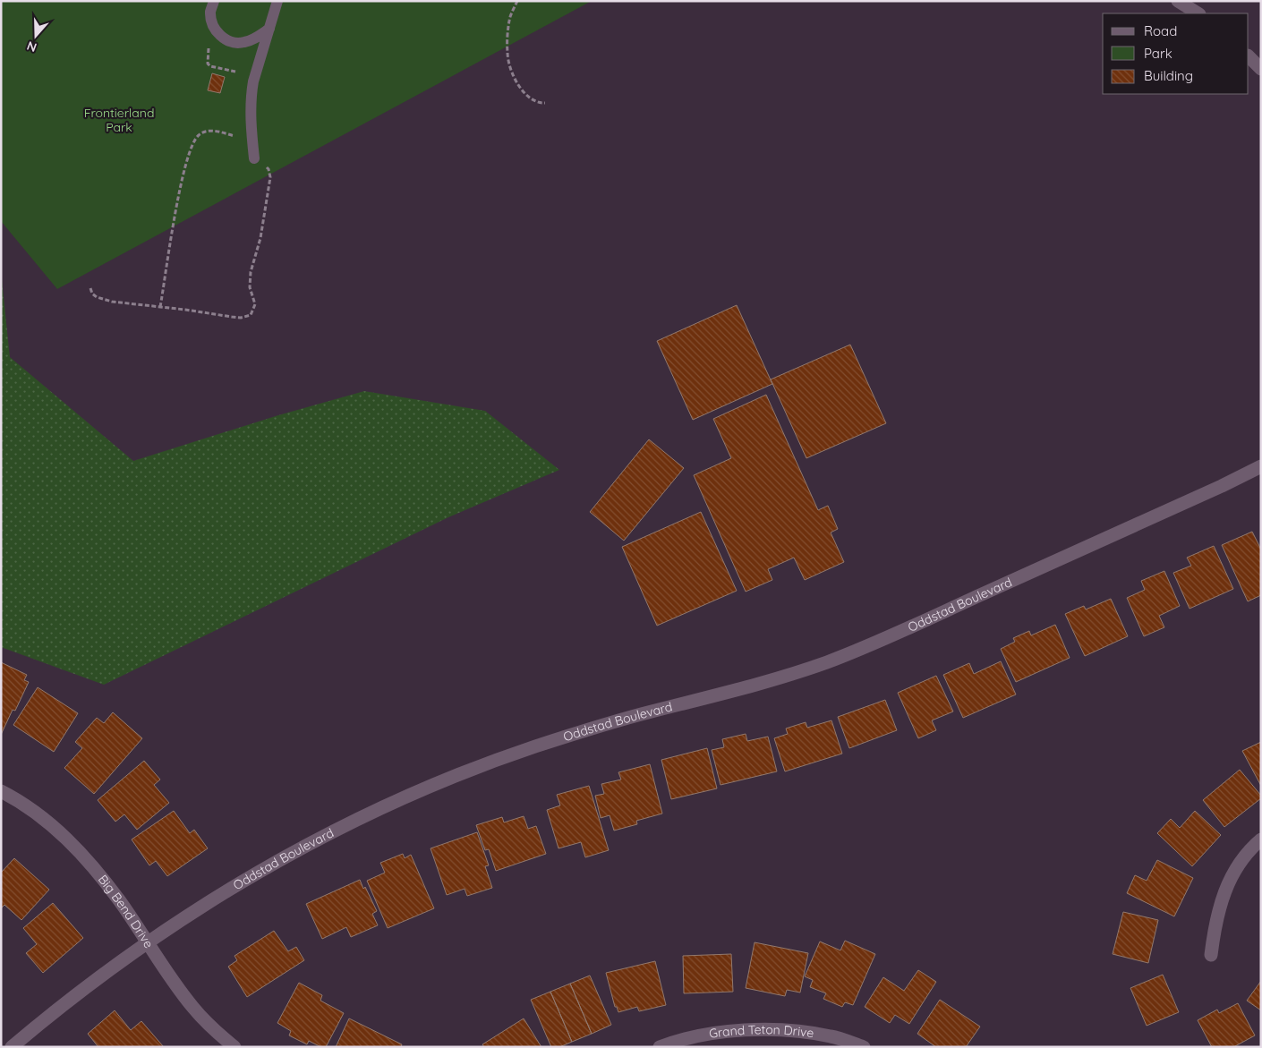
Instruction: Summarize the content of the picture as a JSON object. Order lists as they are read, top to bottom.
{
  "streets": {
    "street": ["Oddstad Boulevard", "Big Bend Drive", "Grand Teton Drive"]
  },
  "crossings": [
    ["Oddstad Boulevard", "Big Bend Drive"]
  ],
  "parks": ["Frontierland Park"],
  "legend": ["Road", "Park", "Building"],
  "north": "bottom"
}
